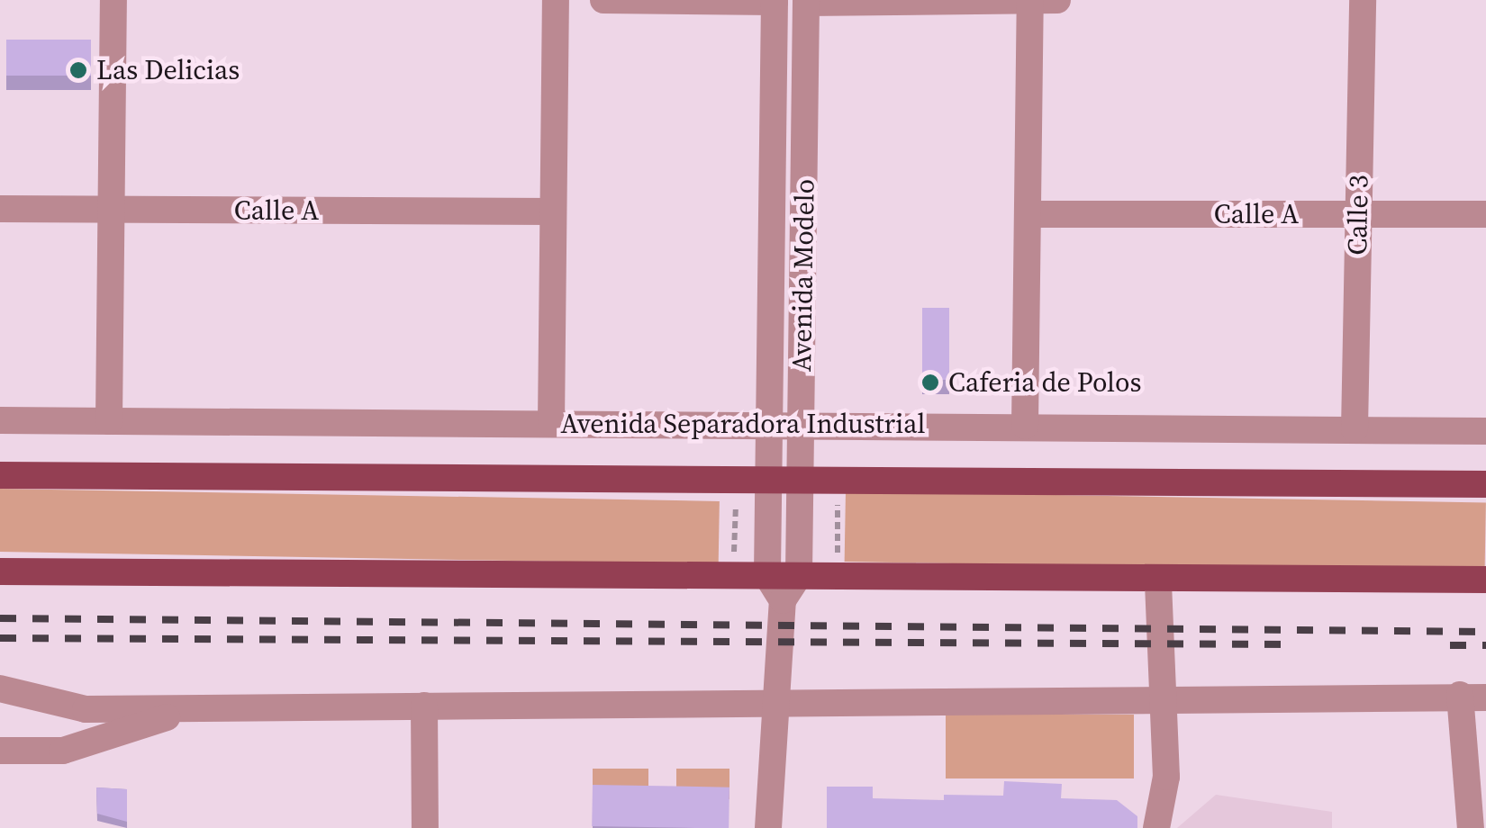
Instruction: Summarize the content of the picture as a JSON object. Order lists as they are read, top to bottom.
{
  "streets": {
    "main road": ["Avenida Separadora Industrial"],
    "street": ["Calle A", "Calle 3", "Avenida Modelo"]
  },
  "crossings": [
    ["Calle A", "Calle 3"],
    ["Calle 3", "Avenida Separadora Industrial"],
    ["Avenida Modelo", "Avenida Separadora Industrial"]
  ],
  "places": ["Las Delicias", "Caferia de Polos"]
}
